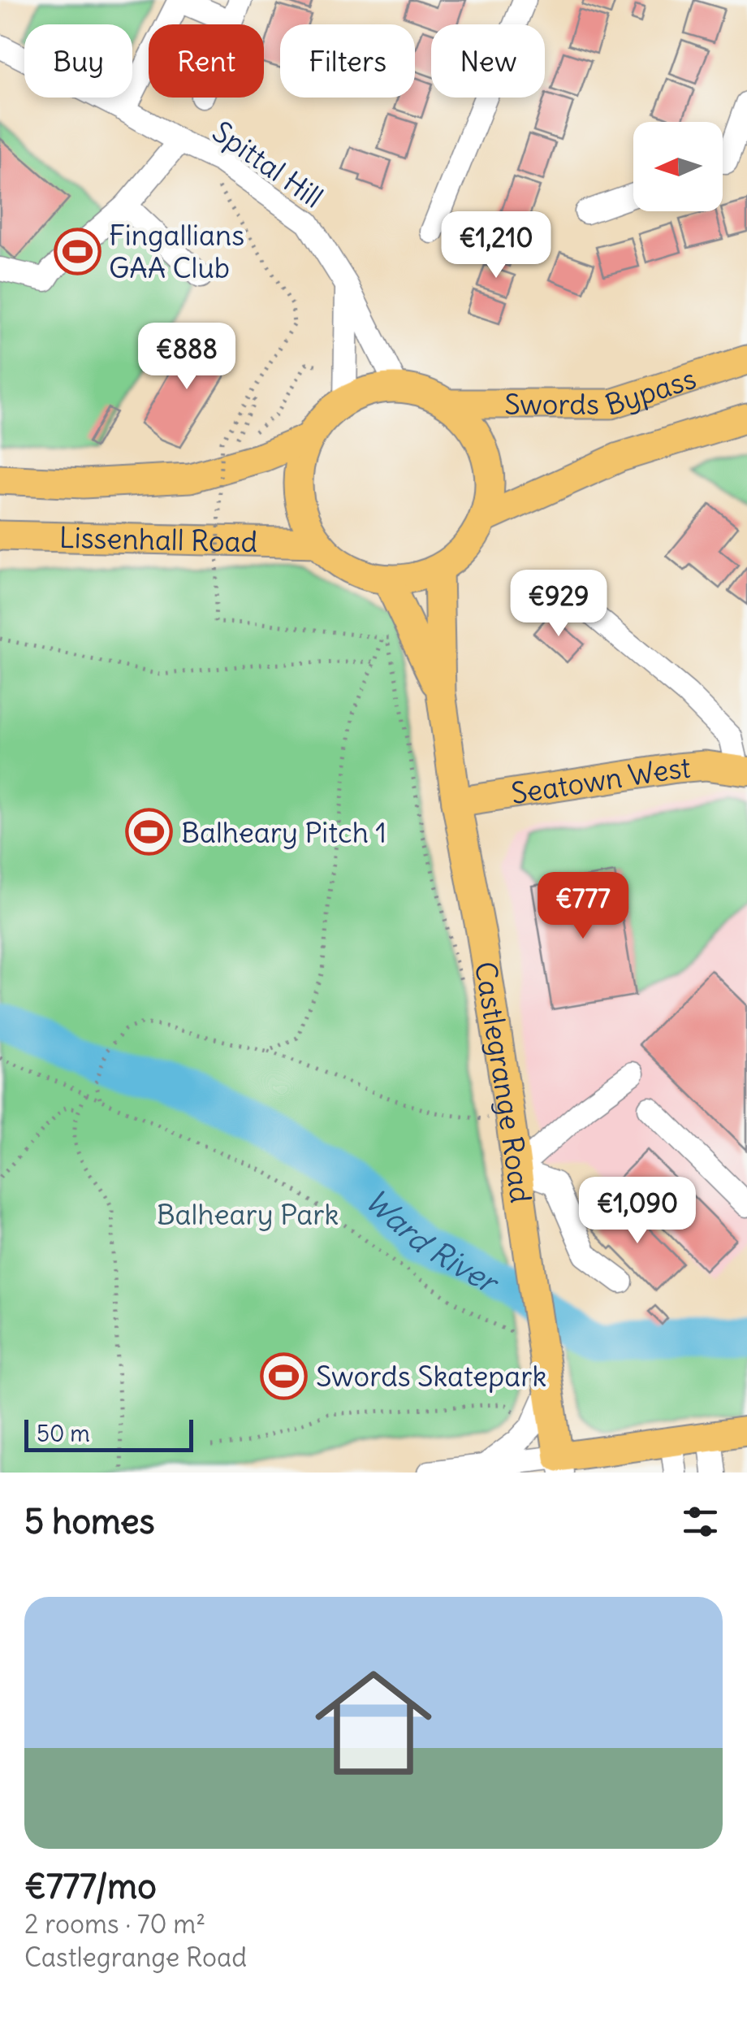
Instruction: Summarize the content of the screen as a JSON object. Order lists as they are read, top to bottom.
{
  "streets": {
    "main road": [
      "Swords Bypass",
      "Lissenhall Road",
      "Seatown West",
      "Castlegrange Road"
    ],
    "street": ["Spittal Hill"]
  },
  "crossings": [
    ["Spittal Hill", "Swords Bypass"],
    ["Spittal Hill", "Lissenhall Road"],
    ["Spittal Hill", "Castlegrange Road"],
    ["Swords Bypass", "Lissenhall Road"],
    ["Swords Bypass", "Castlegrange Road"],
    ["Lissenhall Road", "Castlegrange Road"],
    ["Seatown West", "Castlegrange Road"]
  ],
  "water": ["Ward River"],
  "parks": ["Balheary Park"],
  "places": {
    "sports": ["Fingallians GAA Club", "Balheary Pitch 1", "Swords Skatepark"]
  },
  "scale_bar": "50 m",
  "north": "left",
  "page": {
    "chip": [
      "Buy",
      "Rent",
      "Filters",
      "New"
    ],
    "price": [
      "€1,210",
      "€888",
      "€929",
      "€777",
      "€1,090"
    ],
    "scale": "50 m",
    "heading": "5 homes",
    "list": [
      {
        "name": "€777/mo",
        "note": "2 rooms · 70 m² · Castlegrange Road"
      }
    ]
  }
}
